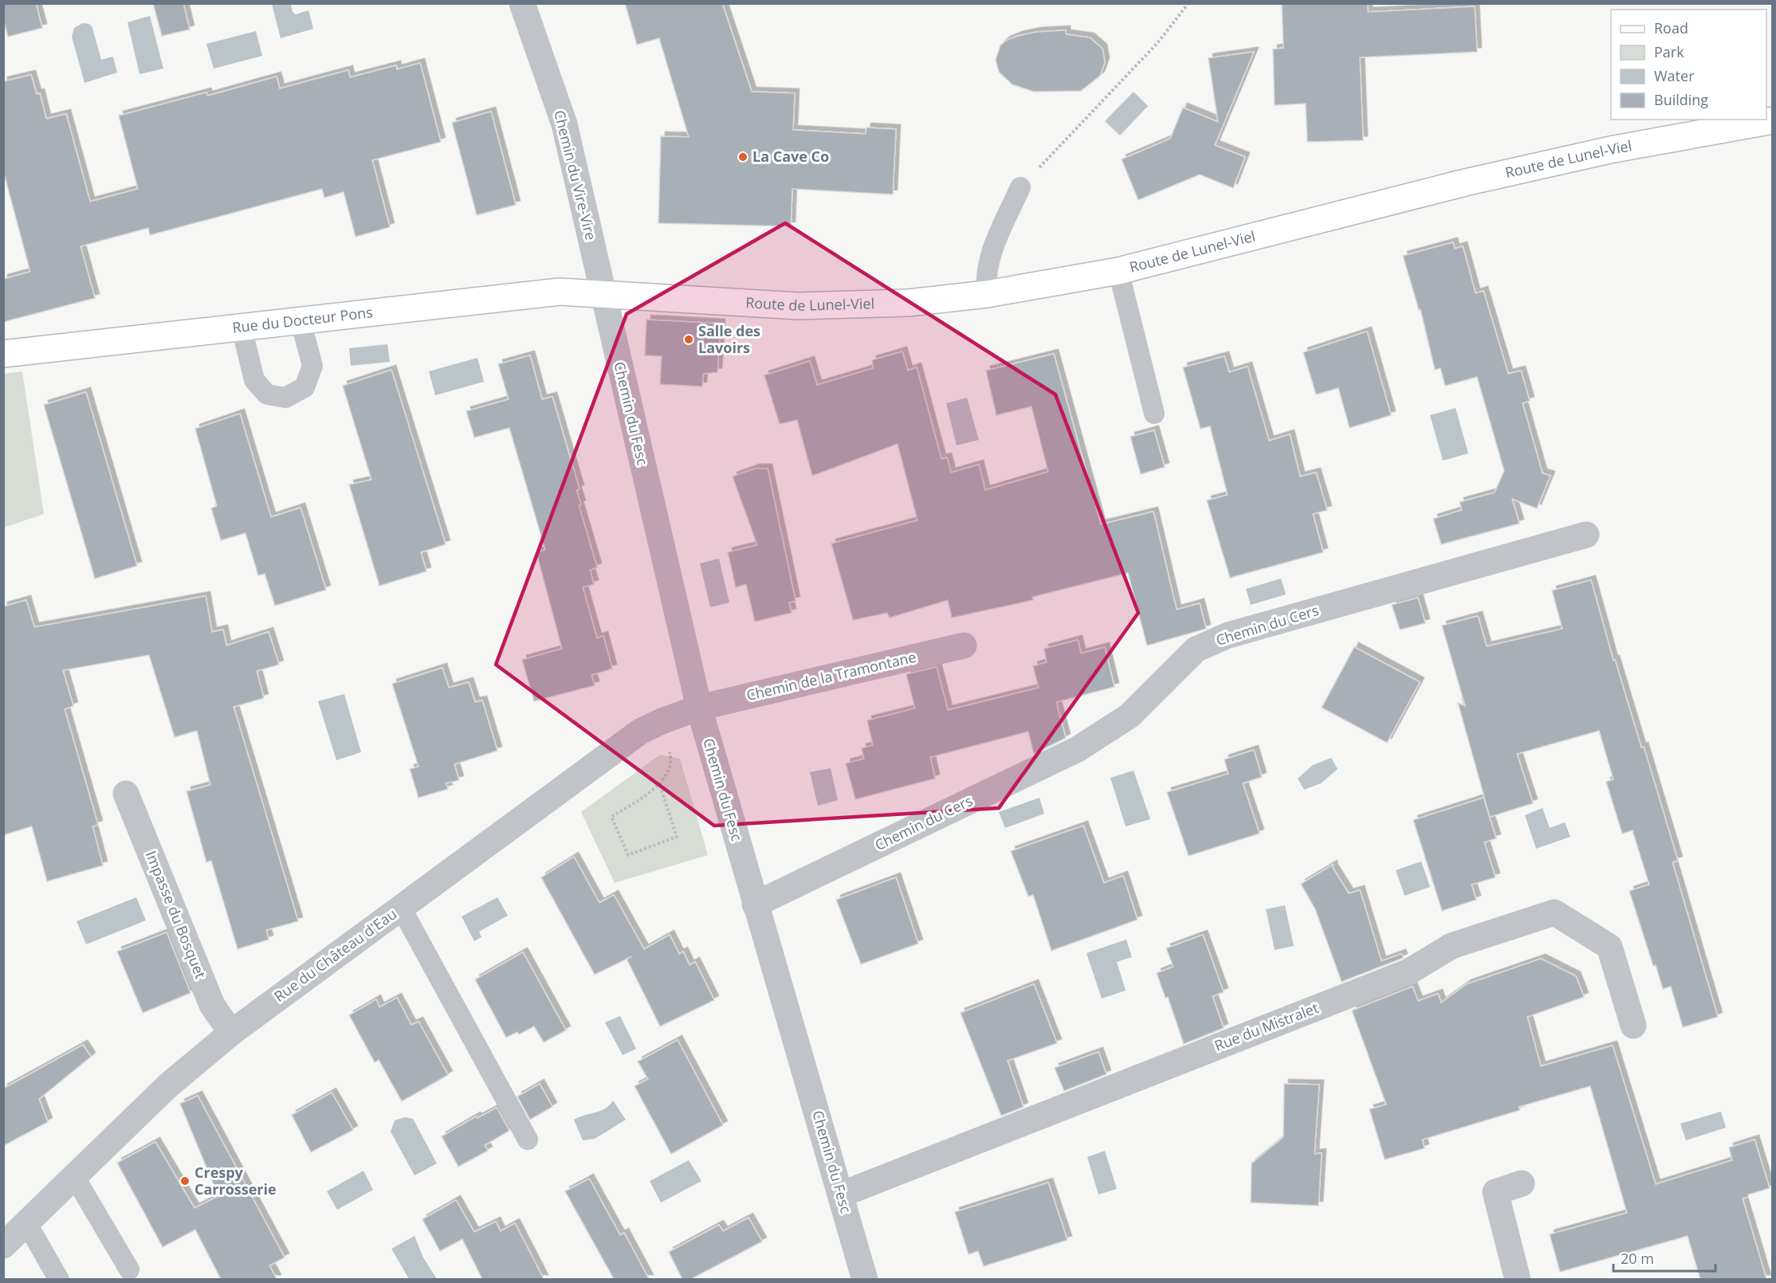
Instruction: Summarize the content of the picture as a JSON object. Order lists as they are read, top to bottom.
{
  "streets": {
    "street": [
      "Route de Lunel-Viel",
      "Chemin du Vire-Vire",
      "Rue du Docteur Pons",
      "Chemin du Fesc",
      "Chemin du Cers",
      "Chemin de la Tramontane",
      "Impasse du Bosquet",
      "Rue du Château d'Eau",
      "Rue du Mistralet"
    ]
  },
  "crossings": [
    ["Route de Lunel-Viel", "Chemin du Vire-Vire"],
    ["Route de Lunel-Viel", "Rue du Docteur Pons"],
    ["Route de Lunel-Viel", "Chemin du Fesc"],
    ["Chemin du Vire-Vire", "Rue du Docteur Pons"],
    ["Chemin du Vire-Vire", "Chemin du Fesc"],
    ["Rue du Docteur Pons", "Chemin du Fesc"],
    ["Chemin du Fesc", "Chemin du Cers"],
    ["Chemin du Fesc", "Chemin de la Tramontane"],
    ["Chemin du Fesc", "Rue du Château d'Eau"],
    ["Chemin du Fesc", "Rue du Mistralet"],
    ["Chemin de la Tramontane", "Rue du Château d'Eau"],
    ["Impasse du Bosquet", "Rue du Château d'Eau"]
  ],
  "places": ["La Cave Co", "Salle des Lavoirs", "Crespy Carrosserie"],
  "legend": [
    "Road",
    "Park",
    "Water",
    "Building"
  ],
  "scale_bar": "20 m"
}
